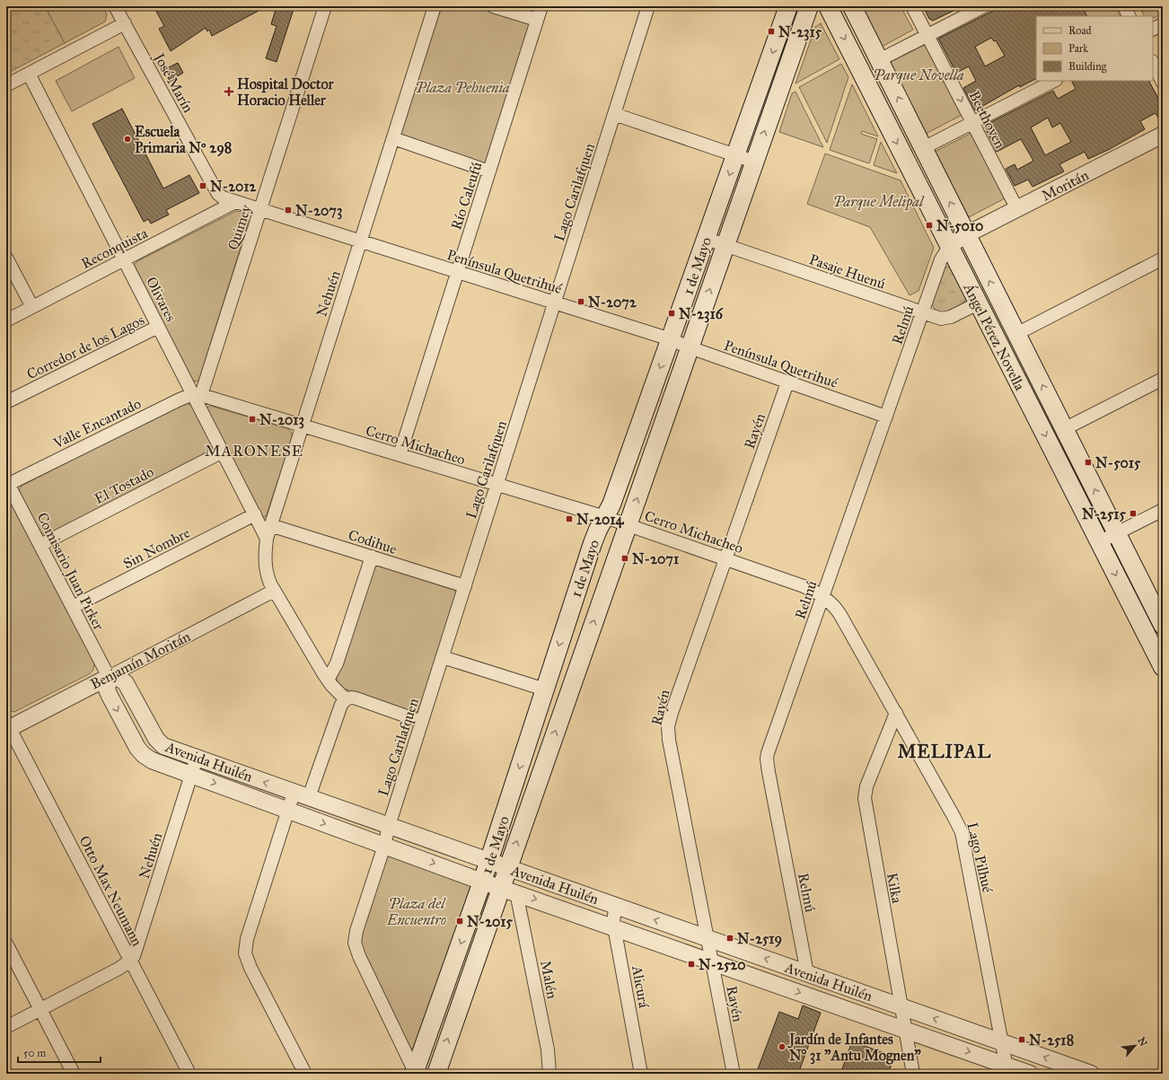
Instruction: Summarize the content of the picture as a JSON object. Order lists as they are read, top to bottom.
{
  "streets": {
    "main road": ["1 de Mayo", "Ángel Pérez Novella"],
    "street": [
      "José Marín",
      "Beethoven",
      "Moritán",
      "Lago Carilafquen",
      "Río Caleufú",
      "Quimey",
      "Reconquista",
      "Península Quetrihué",
      "Pasaje Huenú",
      "Nehuén",
      "Olivares",
      "Relmú",
      "Corredor de los Lagos",
      "Valle Encantado",
      "Rayén",
      "Cerro Michacheo",
      "El Tostado",
      "Codihue",
      "Sin Nombre",
      "Comisario Juan Pirker",
      "Benjamín Moritán",
      "Avenida Huilén",
      "Lago Pilhué",
      "Kilka",
      "Otto Max Neumann",
      "Malén",
      "Alicurá"
    ]
  },
  "crossings": [
    ["José Marín", "Reconquista"],
    ["José Marín", "Península Quetrihué"],
    ["Beethoven", "Moritán"],
    ["Moritán", "Ángel Pérez Novella"],
    ["Lago Carilafquen", "1 de Mayo"],
    ["Lago Carilafquen", "Península Quetrihué"],
    ["Lago Carilafquen", "Cerro Michacheo"],
    ["Lago Carilafquen", "Codihue"],
    ["Lago Carilafquen", "Avenida Huilén"],
    ["Río Caleufú", "Península Quetrihué"],
    ["Río Caleufú", "Cerro Michacheo"],
    ["Quimey", "Península Quetrihué"],
    ["Quimey", "Olivares"],
    ["Quimey", "Valle Encantado"],
    ["Quimey", "Cerro Michacheo"],
    ["Reconquista", "Península Quetrihué"],
    ["Reconquista", "Olivares"],
    ["1 de Mayo", "Península Quetrihué"],
    ["1 de Mayo", "Pasaje Huenú"],
    ["1 de Mayo", "Cerro Michacheo"],
    ["1 de Mayo", "Avenida Huilén"],
    ["1 de Mayo", "Malén"],
    ["Península Quetrihué", "Nehuén"],
    ["Península Quetrihué", "Relmú"],
    ["Península Quetrihué", "Rayén"],
    ["Pasaje Huenú", "Relmú"],
    ["Pasaje Huenú", "Ángel Pérez Novella"],
    ["Nehuén", "Olivares"],
    ["Nehuén", "Cerro Michacheo"],
    ["Nehuén", "Codihue"],
    ["Nehuén", "Benjamín Moritán"],
    ["Nehuén", "Avenida Huilén"],
    ["Nehuén", "Otto Max Neumann"],
    ["Olivares", "Corredor de los Lagos"],
    ["Olivares", "Valle Encantado"],
    ["Olivares", "Cerro Michacheo"],
    ["Olivares", "El Tostado"],
    ["Olivares", "Sin Nombre"],
    ["Relmú", "Ángel Pérez Novella"],
    ["Relmú", "Cerro Michacheo"],
    ["Relmú", "Avenida Huilén"],
    ["Relmú", "Lago Pilhué"],
    ["Valle Encantado", "Cerro Michacheo"],
    ["Valle Encantado", "Comisario Juan Pirker"],
    ["Rayén", "Cerro Michacheo"],
    ["Rayén", "Avenida Huilén"],
    ["Cerro Michacheo", "Lago Pilhué"],
    ["El Tostado", "Comisario Juan Pirker"],
    ["Sin Nombre", "Comisario Juan Pirker"],
    ["Comisario Juan Pirker", "Benjamín Moritán"],
    ["Comisario Juan Pirker", "Avenida Huilén"],
    ["Benjamín Moritán", "Avenida Huilén"],
    ["Benjamín Moritán", "Otto Max Neumann"],
    ["Avenida Huilén", "Lago Pilhué"],
    ["Avenida Huilén", "Kilka"],
    ["Avenida Huilén", "Malén"],
    ["Avenida Huilén", "Alicurá"],
    ["Lago Pilhué", "Kilka"]
  ],
  "one_way": ["Beethoven"],
  "districts": ["MARONESE", "MELIPAL"],
  "parks": [
    "Parque Novella",
    "Plaza Pehuenia",
    "Parque Melipal",
    "Plaza del Encuentro"
  ],
  "places": {
    "transit": [
      "N-2315",
      "N-2012",
      "N-2073",
      "N-5010",
      "N-2072",
      "N-2316",
      "N-2013",
      "N-5015",
      "N-2515",
      "N-2014",
      "N-2071",
      "N-2015",
      "N-2519",
      "N-2520",
      "N-2518"
    ],
    "health": ["Hospital Doctor Horacio Heller"],
    "other": ["Escuela Primaria Nº 298", "Jardín de Infantes N° 31 \"Antu Mognen\""]
  },
  "legend": ["Road", "Park", "Building"],
  "scale_bar": "50 m",
  "north": "top right"
}
